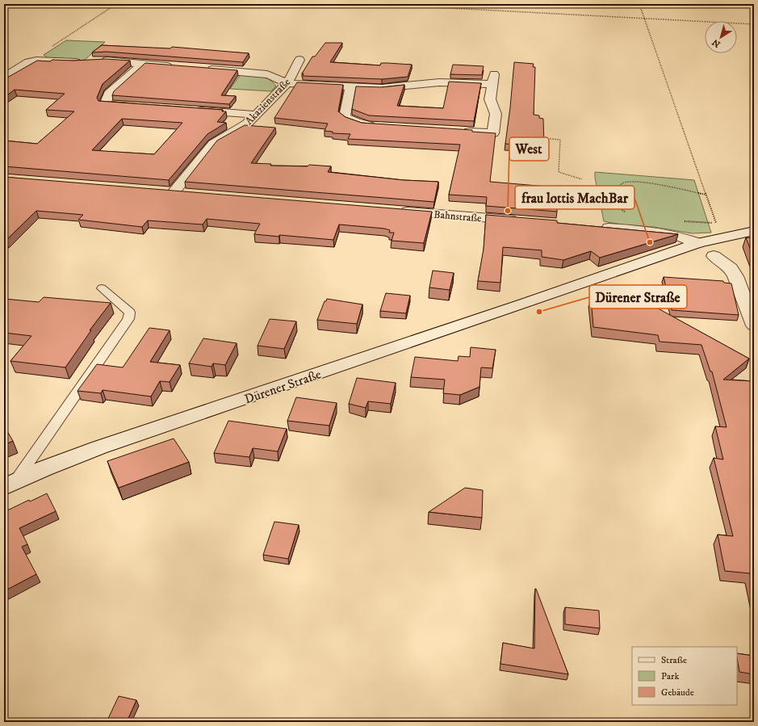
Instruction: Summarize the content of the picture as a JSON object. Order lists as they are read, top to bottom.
{
  "streets": {
    "street": ["Akazienstraße", "Bahnstraße", "Dürener Straße"]
  },
  "places": ["West", "frau lottis MachBar", "Dürener Straße"],
  "legend": ["Straße", "Park", "Gebäude"],
  "north": "bottom left"
}
